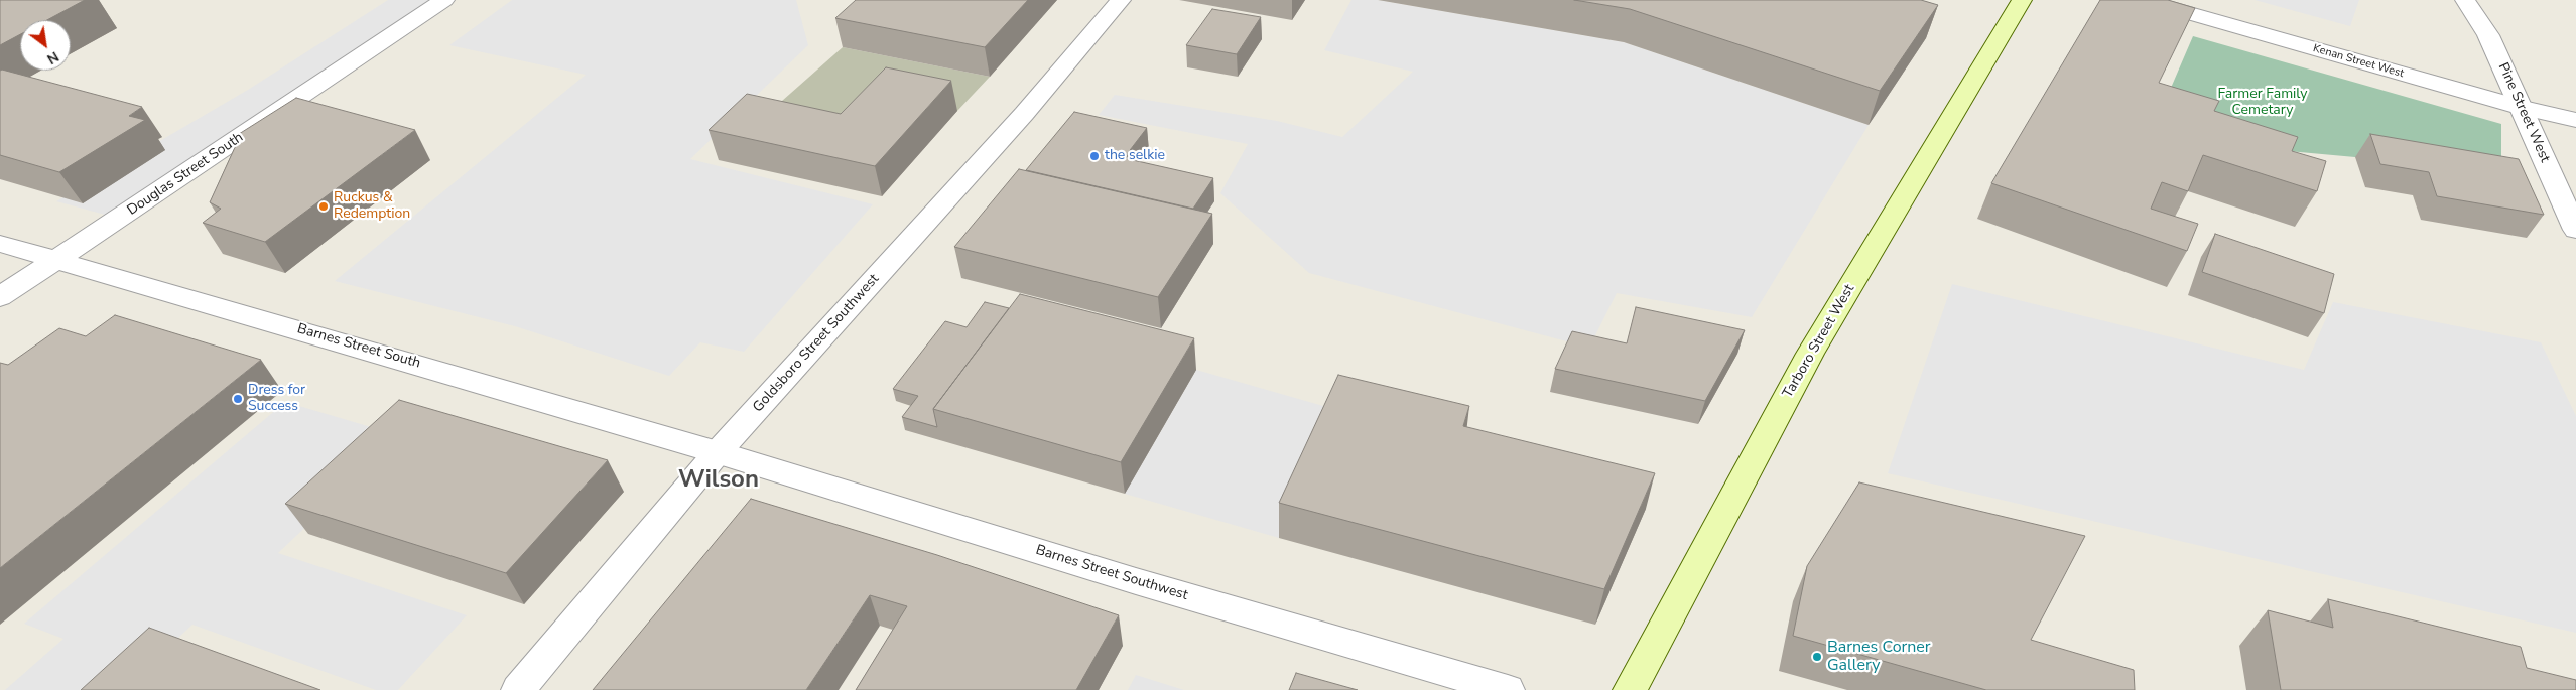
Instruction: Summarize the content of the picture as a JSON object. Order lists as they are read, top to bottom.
{
  "streets": {
    "main road": ["Tarboro Street West"],
    "street": [
      "Kenan Street West",
      "Pine Street West",
      "Douglas Street South",
      "Goldsboro Street Southwest",
      "Barnes Street South",
      "Barnes Street Southwest"
    ]
  },
  "crossings": [
    ["Kenan Street West", "Pine Street West"],
    ["Douglas Street South", "Barnes Street South"],
    ["Goldsboro Street Southwest", "Barnes Street South"],
    ["Goldsboro Street Southwest", "Barnes Street Southwest"],
    ["Barnes Street South", "Barnes Street Southwest"]
  ],
  "districts": ["Wilson"],
  "parks": ["Farmer Family Cemetary"],
  "places": [
    "the selkie",
    "Ruckus & Redemption",
    "Dress for Success",
    "Barnes Corner Gallery"
  ],
  "north": "bottom right"
}
